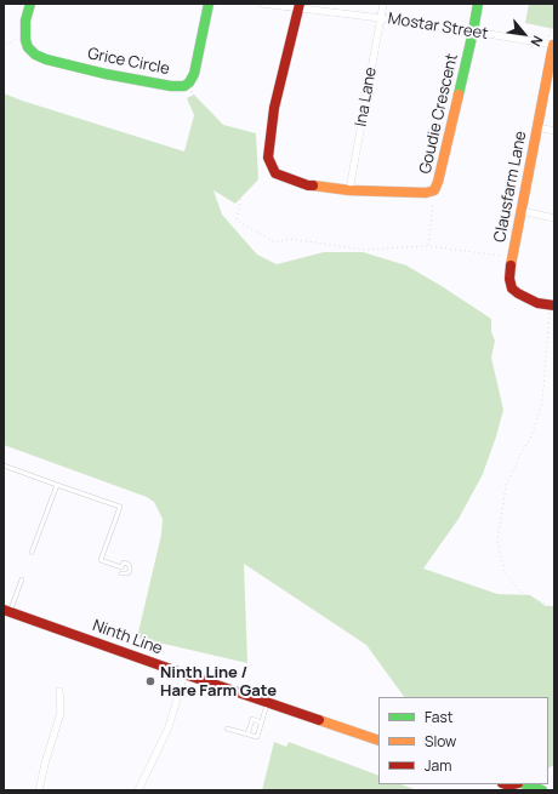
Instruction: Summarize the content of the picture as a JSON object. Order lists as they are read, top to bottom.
{
  "streets": {
    "street": [
      "Mostar Street",
      "Grice Circle",
      "Ina Lane",
      "Goudie Crescent",
      "Clausfarm Lane",
      "Ninth Line"
    ]
  },
  "crossings": [
    ["Mostar Street", "Ina Lane"],
    ["Mostar Street", "Goudie Crescent"],
    ["Mostar Street", "Clausfarm Lane"],
    ["Ina Lane", "Goudie Crescent"]
  ],
  "places": ["Ninth Line / Hare Farm Gate"],
  "legend": ["Fast", "Slow", "Jam"],
  "north": "bottom right"
}
